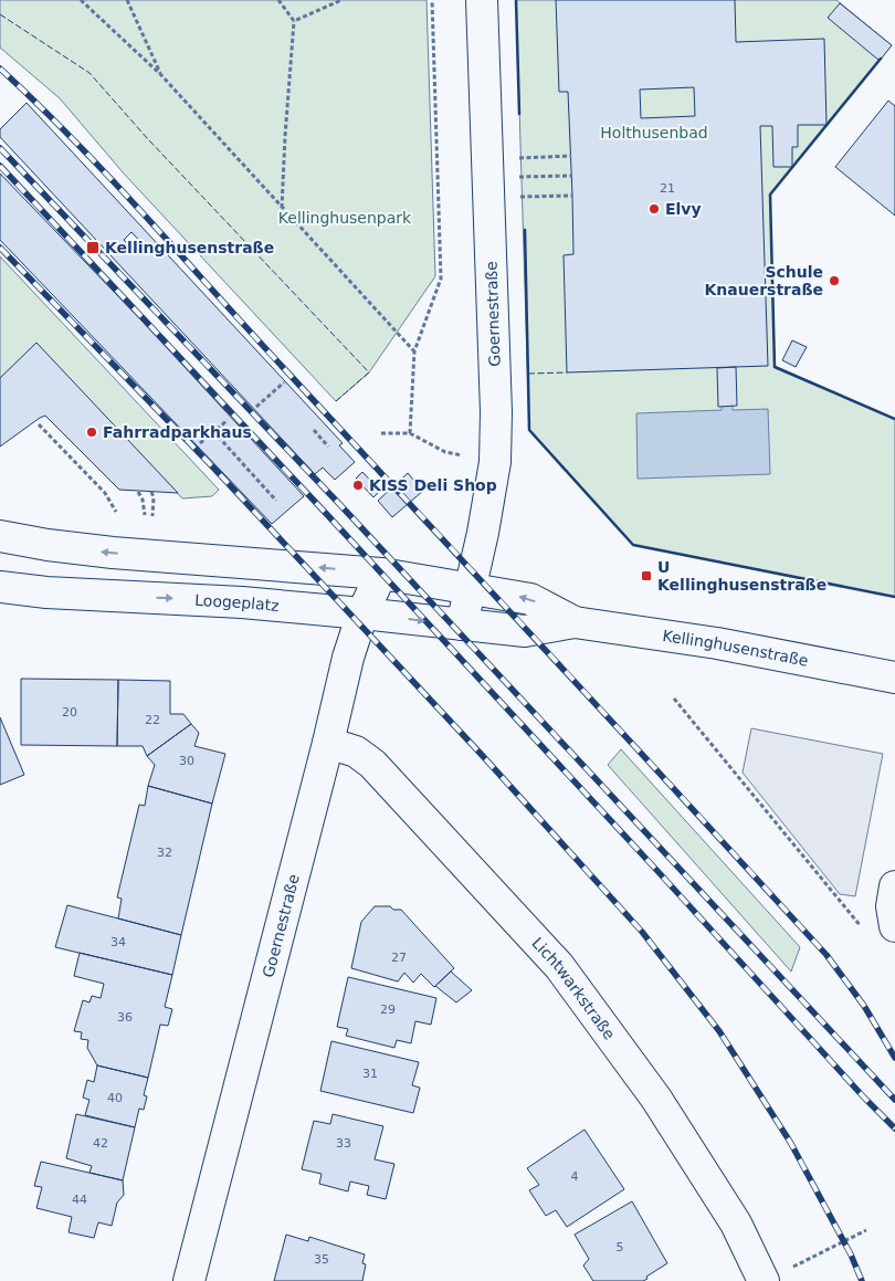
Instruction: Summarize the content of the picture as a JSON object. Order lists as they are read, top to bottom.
{
  "streets": {
    "street": [
      "Goernestraße",
      "Loogeplatz",
      "Kellinghusenstraße",
      "Lichtwarkstraße"
    ]
  },
  "crossings": [
    ["Goernestraße", "Loogeplatz"],
    ["Goernestraße", "Kellinghusenstraße"],
    ["Goernestraße", "Lichtwarkstraße"],
    ["Loogeplatz", "Kellinghusenstraße"]
  ],
  "parks": ["Holthusenbad", "Kellinghusenpark"],
  "places": {
    "other": [
      "Elvy",
      "Schule Knauerstraße",
      "Fahrradparkhaus",
      "KISS Deli Shop"
    ],
    "transit": ["Kellinghusenstraße", "U Kellinghusenstraße"]
  },
  "house_numbers": [
    "21",
    "20",
    "22",
    "30",
    "32",
    "34",
    "27",
    "29",
    "36",
    "31",
    "40",
    "42",
    "33",
    "4",
    "44",
    "5",
    "35"
  ]
}
